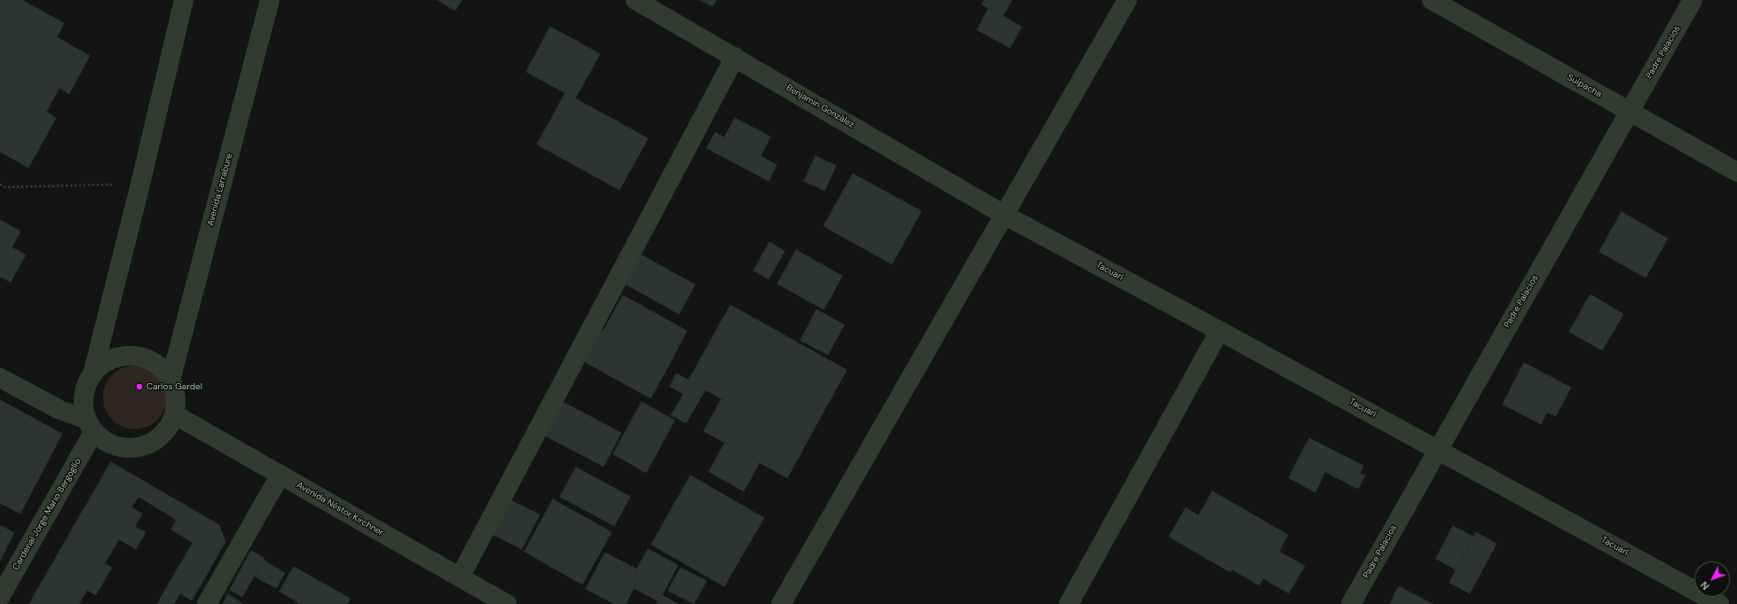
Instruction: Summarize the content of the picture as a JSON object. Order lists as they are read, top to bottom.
{
  "streets": {
    "street": [
      "Padre Palacios",
      "Suipacha",
      "Benjamín González",
      "Avenida Larrabure",
      "Tacuarí",
      "Avenida Néstor Kirchner",
      "Cardenal Jorge Mario Bergoglio"
    ]
  },
  "crossings": [
    ["Padre Palacios", "Suipacha"],
    ["Padre Palacios", "Tacuarí"],
    ["Benjamín González", "Tacuarí"],
    ["Avenida Larrabure", "Avenida Néstor Kirchner"],
    ["Avenida Larrabure", "Cardenal Jorge Mario Bergoglio"],
    ["Avenida Néstor Kirchner", "Cardenal Jorge Mario Bergoglio"]
  ],
  "places": ["Carlos Gardel"],
  "north": "bottom left"
}
